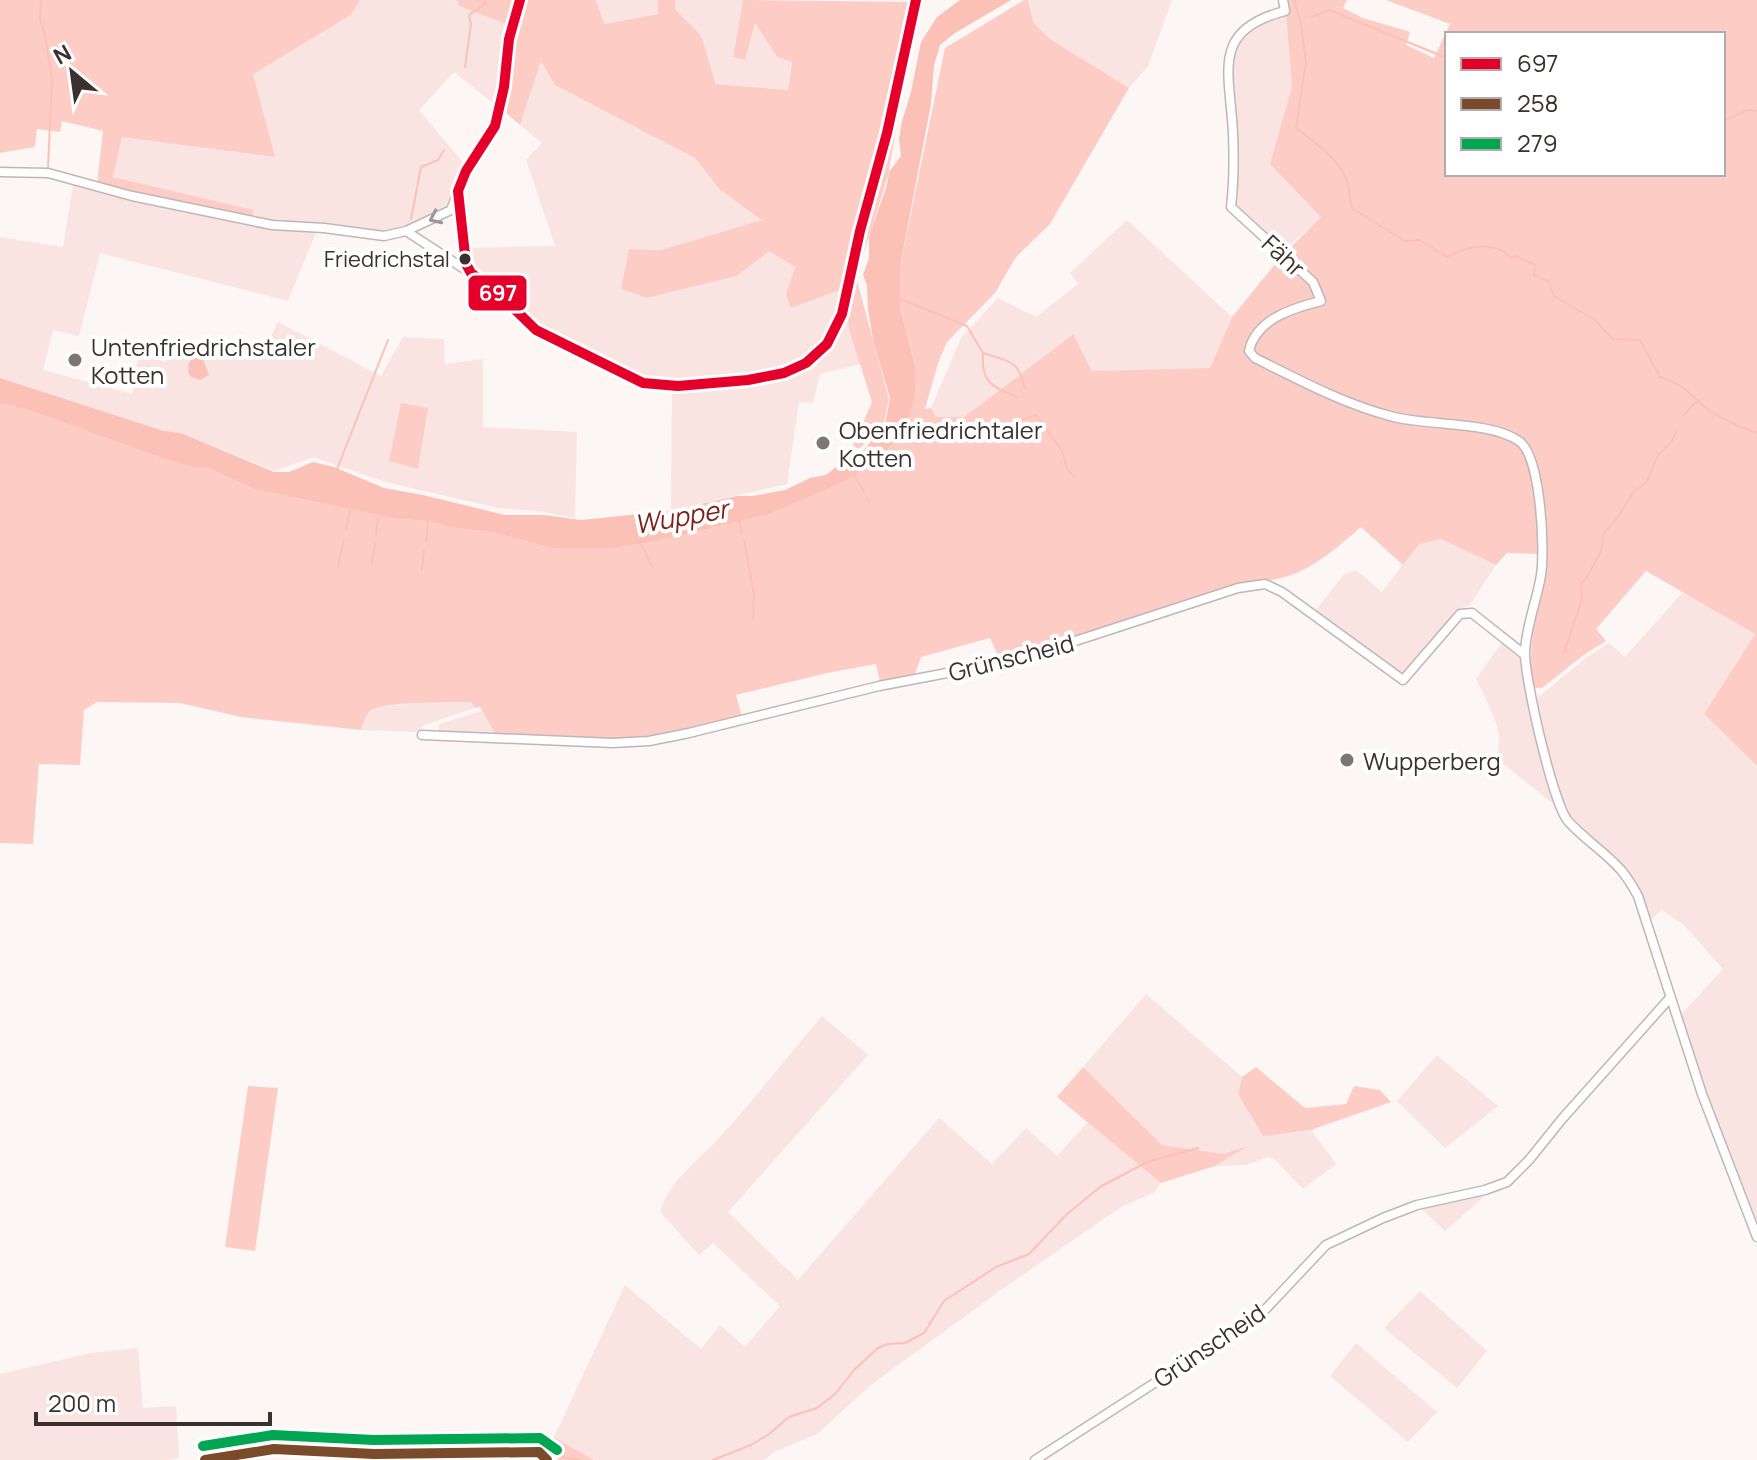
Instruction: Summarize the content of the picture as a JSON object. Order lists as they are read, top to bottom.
{
  "streets": {
    "street": ["Fähr", "Grünscheid"]
  },
  "crossings": [
    ["Fähr", "Grünscheid"]
  ],
  "water": ["Wupper"],
  "places": [
    "Friedrichstal",
    "Untenfriedrichstaler Kotten",
    "Obenfriedrichtaler Kotten",
    "Wupperberg"
  ],
  "lines": ["transit line 697", "transit line 279", "transit line 258"],
  "legend": ["697", "258", "279"],
  "scale_bar": "200 m",
  "north": "top left"
}
